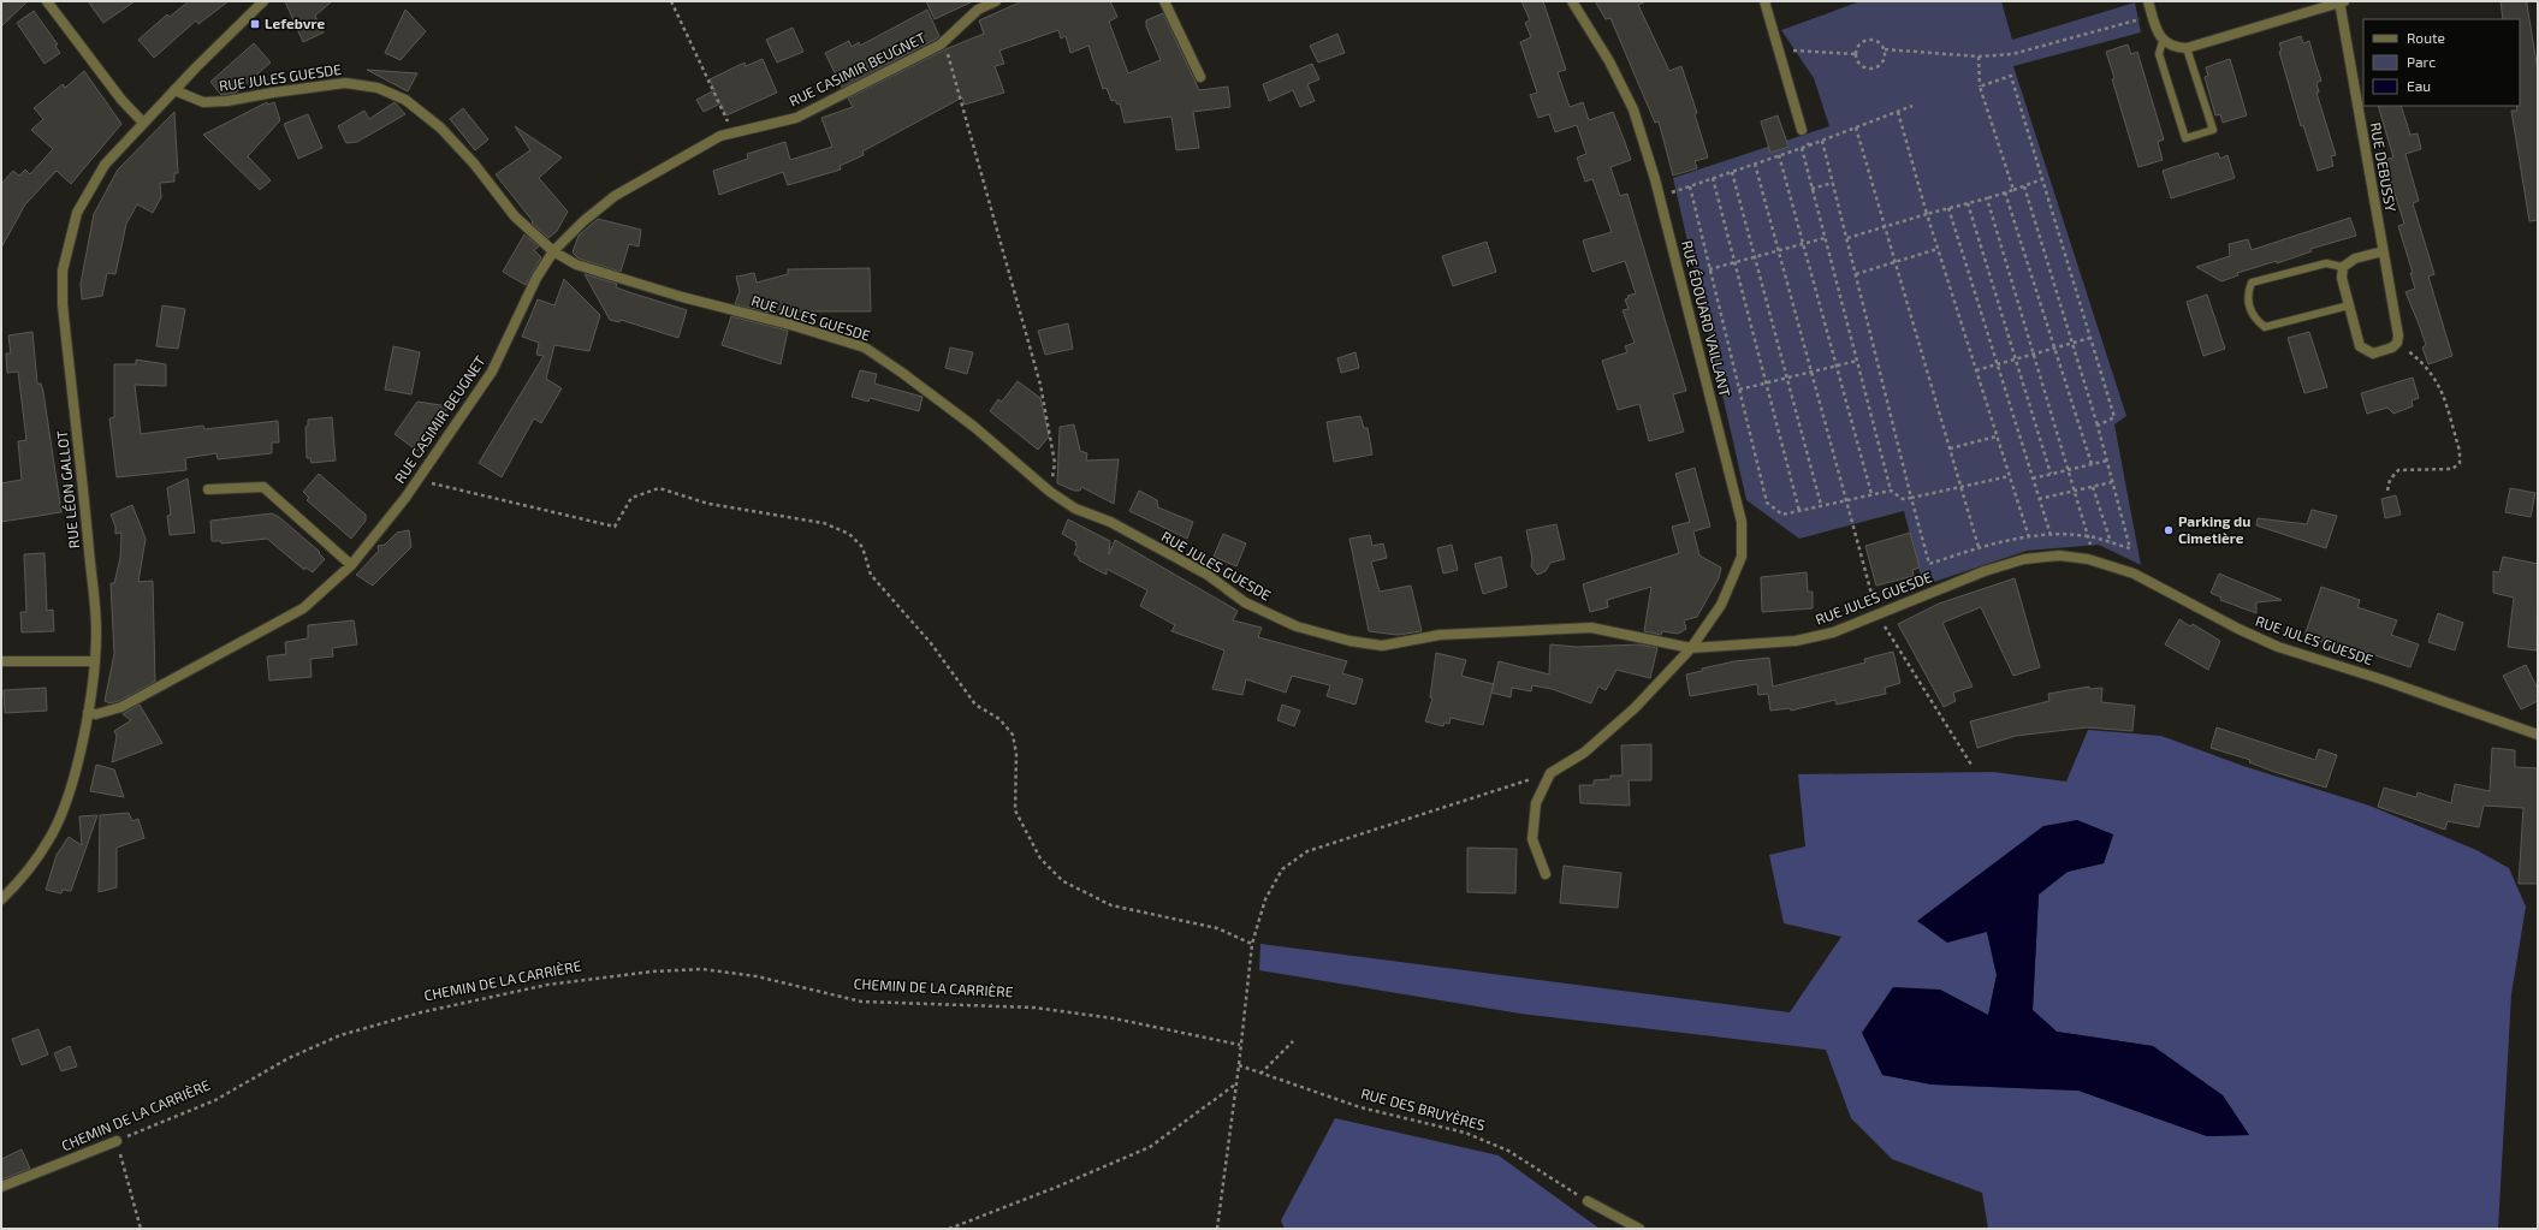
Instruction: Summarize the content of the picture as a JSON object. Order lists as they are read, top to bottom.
{
  "streets": {
    "street": [
      "RUE CASIMIR BEUGNET",
      "RUE JULES GUESDE",
      "RUE DEBUSSY",
      "RUE ÉDOUARD VAILLANT",
      "RUE LÉON GALLOT",
      "CHEMIN DE LA CARRIÈRE"
    ],
    "path": ["RUE DES BRUYÈRES"]
  },
  "crossings": [
    ["RUE CASIMIR BEUGNET", "RUE JULES GUESDE"],
    ["RUE CASIMIR BEUGNET", "RUE LÉON GALLOT"],
    ["RUE JULES GUESDE", "RUE ÉDOUARD VAILLANT"],
    ["RUE JULES GUESDE", "RUE LÉON GALLOT"]
  ],
  "places": {
    "transit": ["Lefebvre"],
    "other": ["Parking du Cimetière"]
  },
  "legend": ["Route", "Parc", "Eau"]
}
